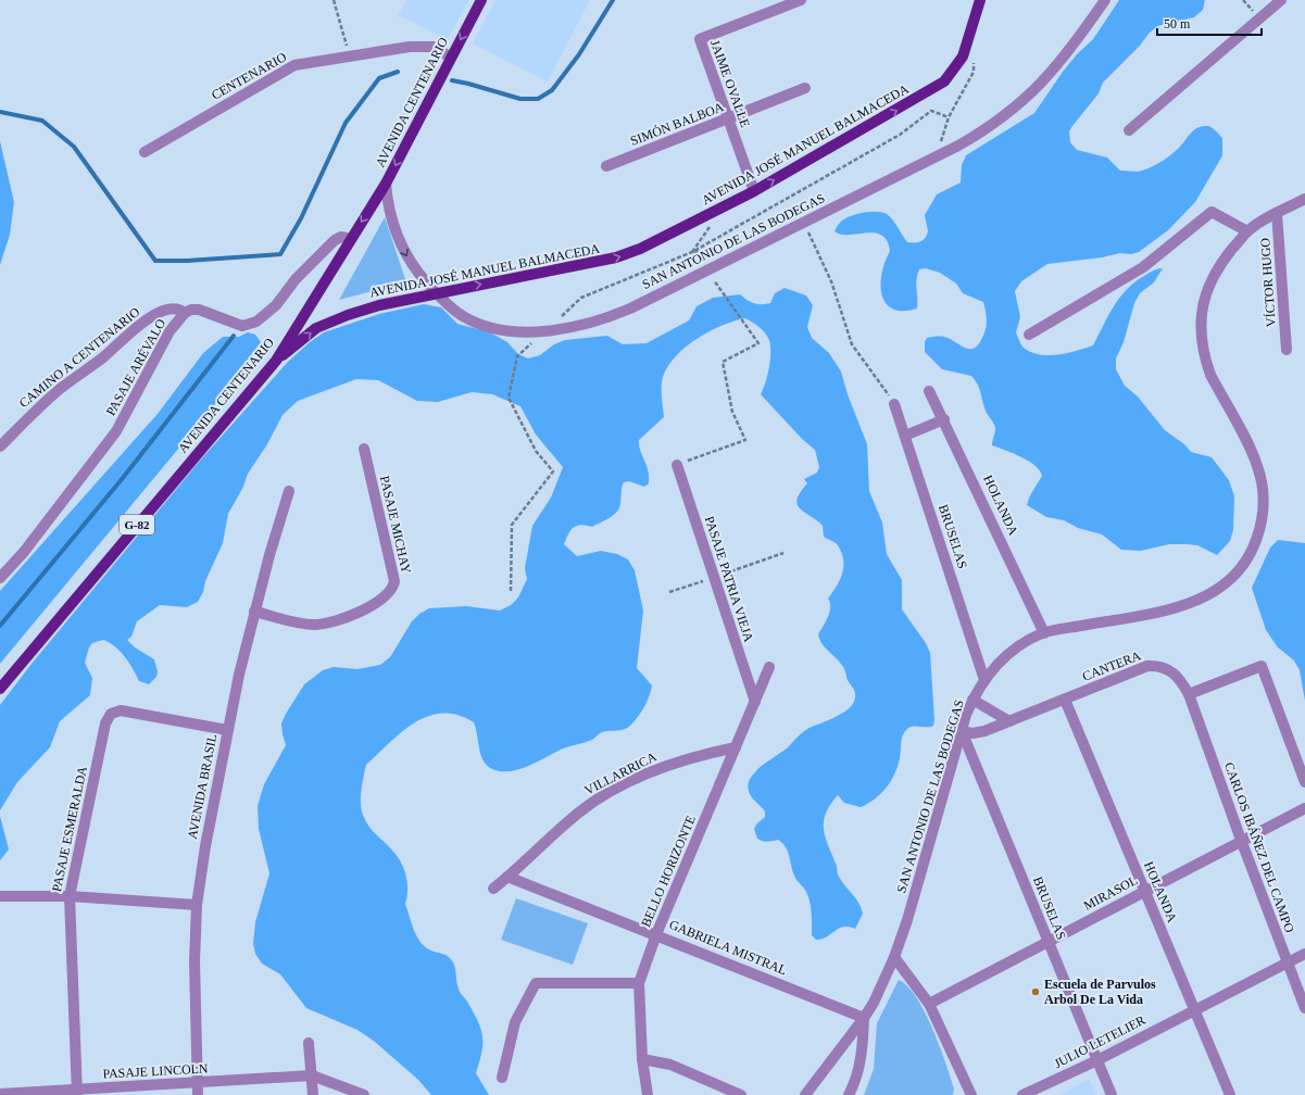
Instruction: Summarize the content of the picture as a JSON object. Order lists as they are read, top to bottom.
{
  "streets": {
    "main road": ["AVENIDA CENTENARIO", "AVENIDA JOSÉ MANUEL BALMACEDA", "G-82"],
    "street": [
      "CENTENARIO",
      "JAIME OVALLE",
      "SIMÓN BALBOA",
      "SAN ANTONIO DE LAS BODEGAS",
      "VÍCTOR HUGO",
      "CAMINO A CENTENARIO",
      "PASAJE ARÉVALO",
      "HOLANDA",
      "PASAJE MICHAY",
      "BRUSELAS",
      "PASAJE PATRIA VIEJA",
      "CANTERA",
      "VILLARRICA",
      "AVENIDA BRASIL",
      "PASAJE ESMERALDA",
      "CARLOS IBÁÑEZ DEL CAMPO",
      "BELLO HORIZONTE",
      "MIRASOL",
      "GABRIELA MISTRAL",
      "JULIO LETELIER",
      "PASAJE LINCOLN"
    ]
  },
  "crossings": [
    ["CENTENARIO", "AVENIDA CENTENARIO"],
    ["JAIME OVALLE", "SIMÓN BALBOA"],
    ["JAIME OVALLE", "AVENIDA JOSÉ MANUEL BALMACEDA"],
    ["AVENIDA CENTENARIO", "AVENIDA JOSÉ MANUEL BALMACEDA"],
    ["AVENIDA CENTENARIO", "SAN ANTONIO DE LAS BODEGAS"],
    ["AVENIDA CENTENARIO", "PASAJE ARÉVALO"],
    ["AVENIDA JOSÉ MANUEL BALMACEDA", "SAN ANTONIO DE LAS BODEGAS"],
    ["SAN ANTONIO DE LAS BODEGAS", "VÍCTOR HUGO"],
    ["SAN ANTONIO DE LAS BODEGAS", "HOLANDA"],
    ["SAN ANTONIO DE LAS BODEGAS", "BRUSELAS"],
    ["SAN ANTONIO DE LAS BODEGAS", "CANTERA"],
    ["SAN ANTONIO DE LAS BODEGAS", "GABRIELA MISTRAL"],
    ["CAMINO A CENTENARIO", "PASAJE ARÉVALO"],
    ["HOLANDA", "CANTERA"],
    ["HOLANDA", "MIRASOL"],
    ["HOLANDA", "JULIO LETELIER"],
    ["PASAJE MICHAY", "AVENIDA BRASIL"],
    ["BRUSELAS", "CANTERA"],
    ["BRUSELAS", "MIRASOL"],
    ["BRUSELAS", "JULIO LETELIER"],
    ["PASAJE PATRIA VIEJA", "BELLO HORIZONTE"],
    ["CANTERA", "CARLOS IBÁÑEZ DEL CAMPO"],
    ["VILLARRICA", "BELLO HORIZONTE"],
    ["VILLARRICA", "GABRIELA MISTRAL"],
    ["AVENIDA BRASIL", "PASAJE ESMERALDA"],
    ["AVENIDA BRASIL", "PASAJE LINCOLN"],
    ["PASAJE ESMERALDA", "PASAJE LINCOLN"],
    ["CARLOS IBÁÑEZ DEL CAMPO", "MIRASOL"],
    ["CARLOS IBÁÑEZ DEL CAMPO", "JULIO LETELIER"],
    ["BELLO HORIZONTE", "GABRIELA MISTRAL"]
  ],
  "one_way": ["AVENIDA JOSÉ MANUEL BALMACEDA"],
  "places": ["Escuela de Parvulos Arbol De La Vida"],
  "scale_bar": "50 m"
}
